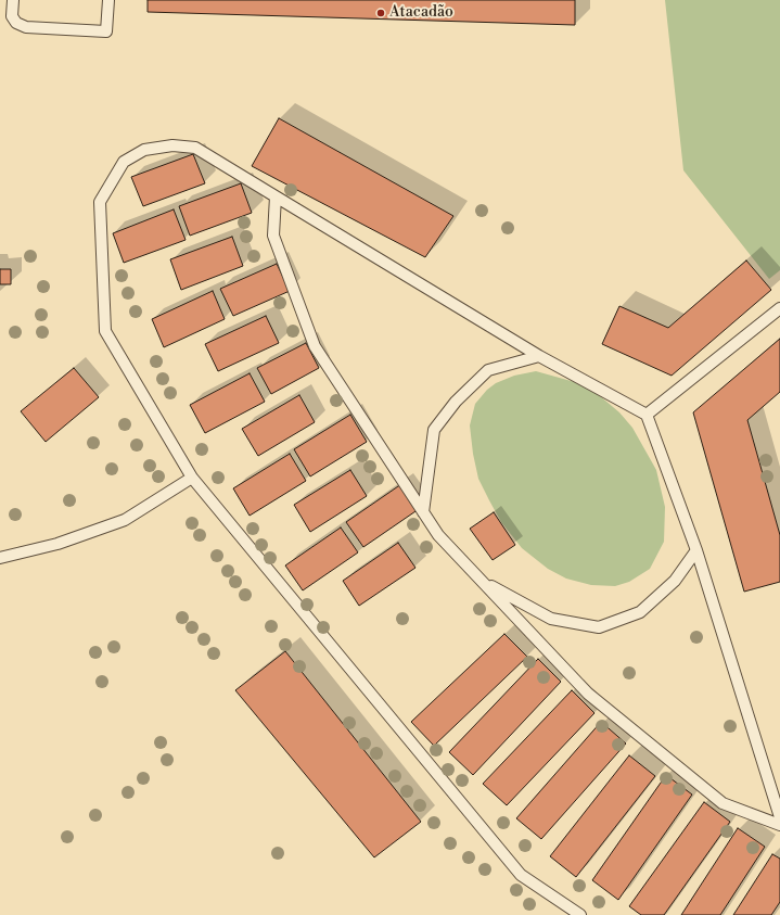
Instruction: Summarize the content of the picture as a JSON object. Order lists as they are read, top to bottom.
{
  "places": ["Atacadão"]
}
